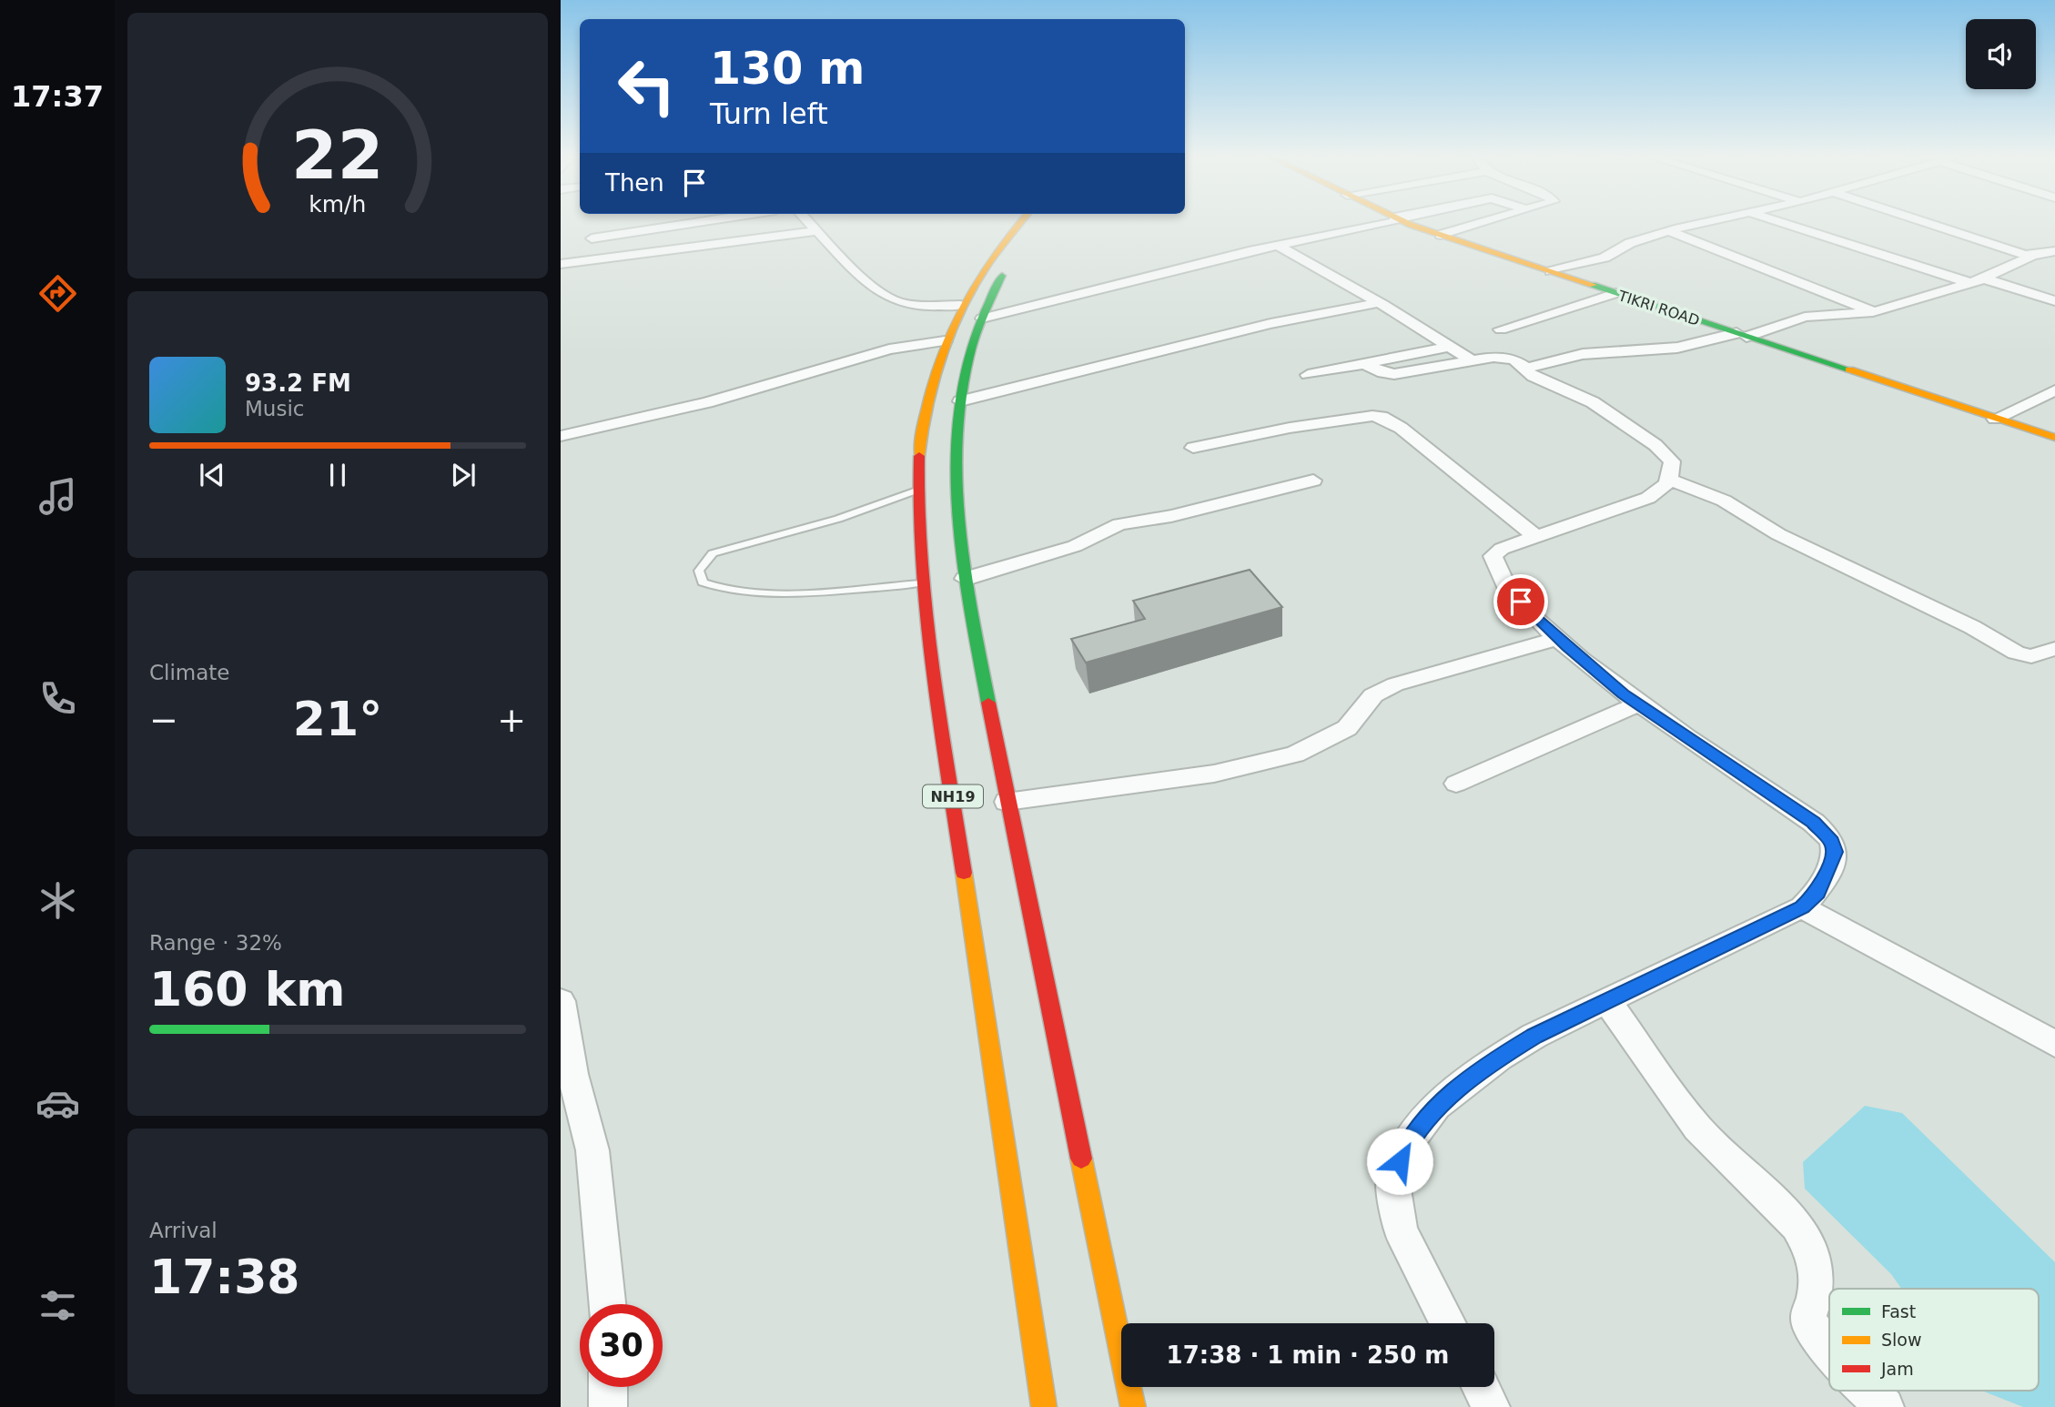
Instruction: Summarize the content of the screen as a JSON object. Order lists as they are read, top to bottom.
{
  "streets": {
    "main road": ["TIKRI ROAD", "NH19"]
  },
  "legend": ["Fast", "Slow", "Jam"],
  "page": {
    "tabs": "17:37",
    "turn": ["130 m", "Turn left"],
    "then": "Then",
    "song": ["93.2 FM", "Music"],
    "tile": [
      "Climate",
      ["Range · 32%", "160 km"],
      ["Arrival", "17:38"]
    ],
    "heat": ["−", "21°", "+"],
    "limit": "30",
    "trip": "17:38 · 1 min · 250 m",
    "gauge": ["22", "km/h"]
  }
}
